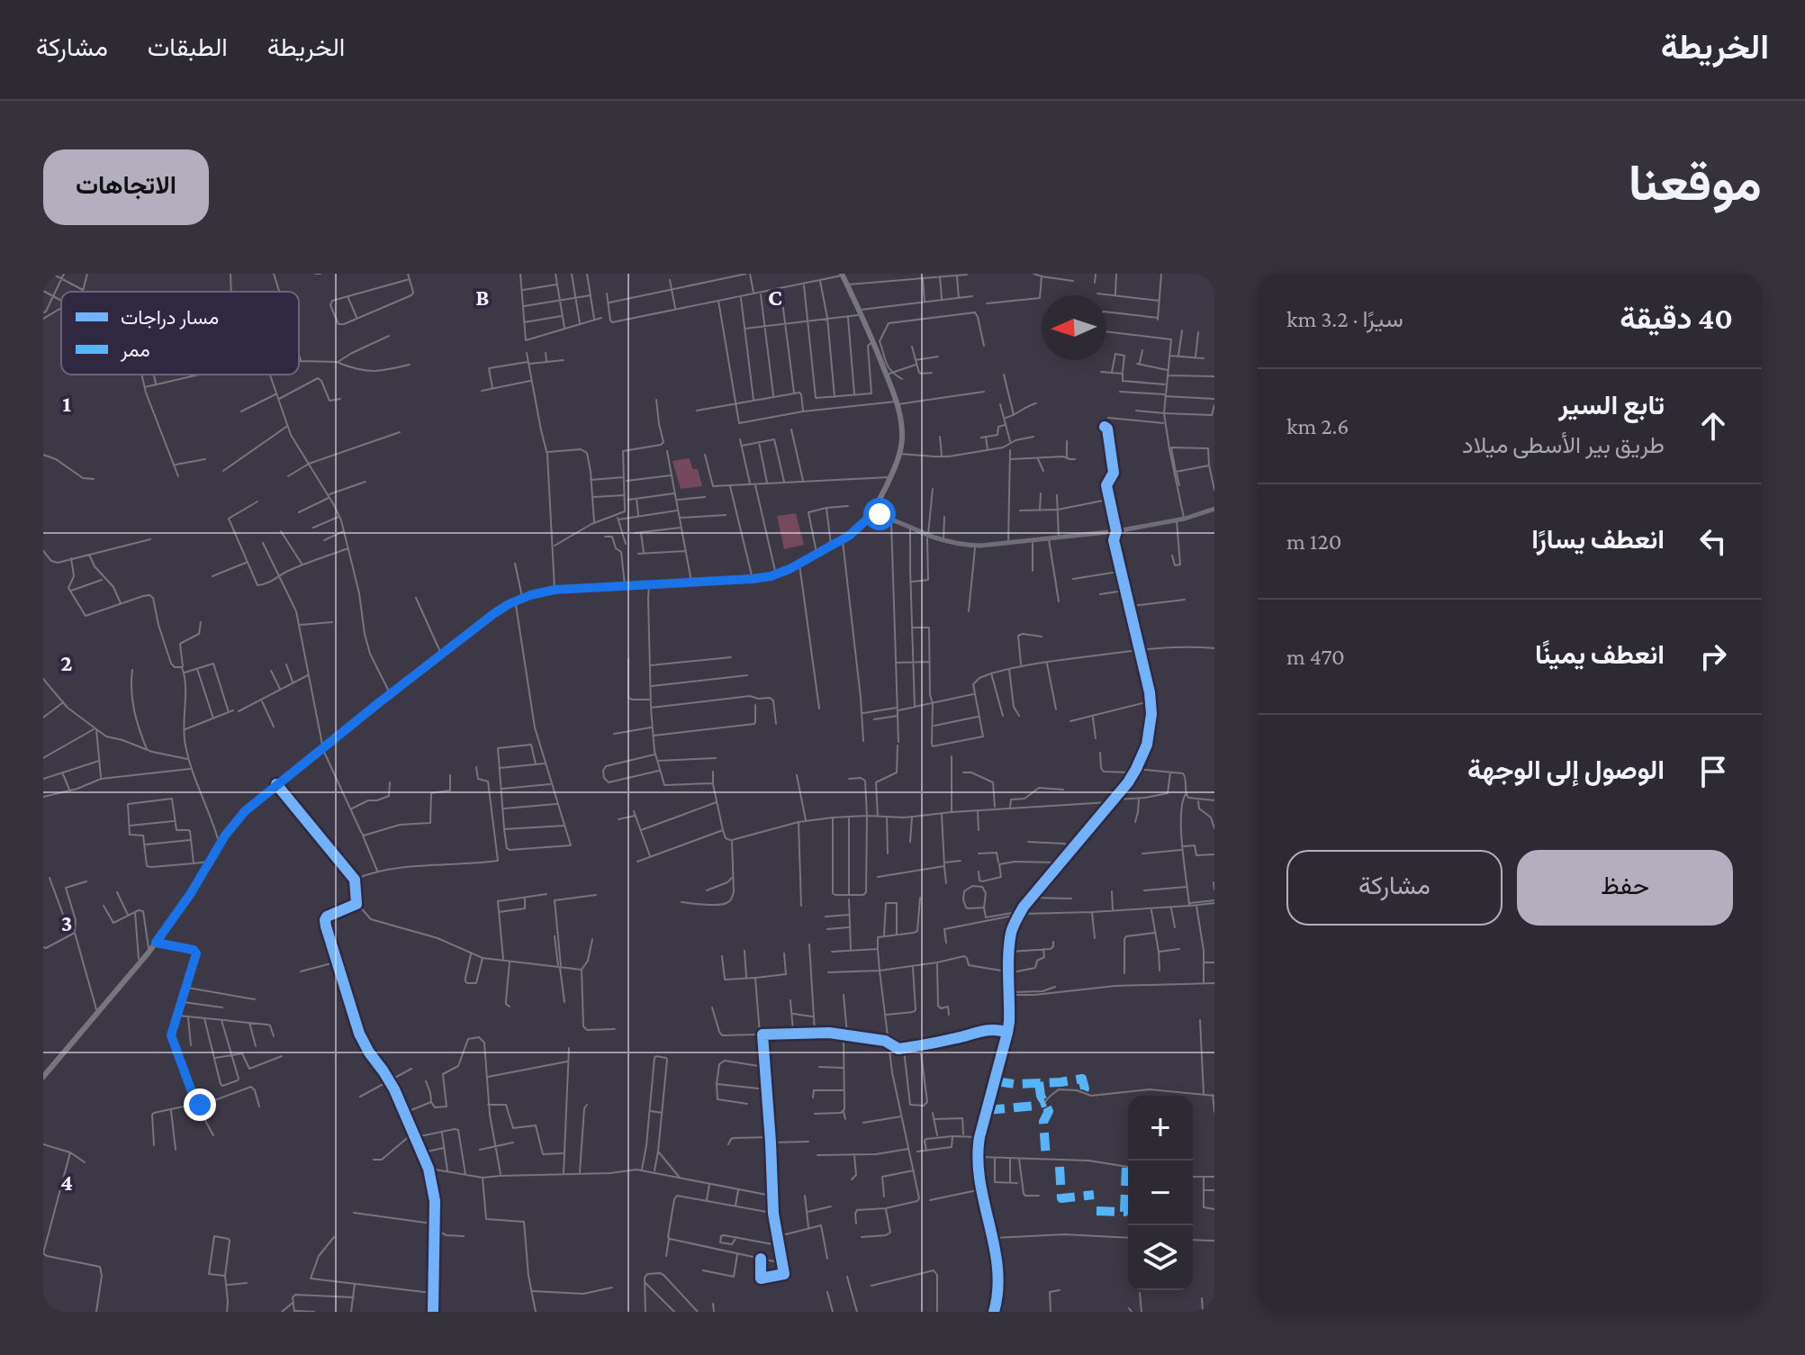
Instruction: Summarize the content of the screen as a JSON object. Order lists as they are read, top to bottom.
{
  "legend": ["مسار دراجات", "ممر"],
  "north": "left",
  "page": {
    "header": "الخريطة",
    "nav": ["الخريطة", "الطبقات", "مشاركة"],
    "title": "موقعنا",
    "buttons": [
      "الاتجاهات",
      ["حفظ", "مشاركة"]
    ],
    "heading": ["40 دقيقة", "سيرًا · 3.2 km"],
    "list": [
      ["تابع السير", "طريق بير الأسطى ميلاد", "2.6 km"],
      ["انعطف يسارًا", "120 m"],
      ["انعطف يمينًا", "470 m"],
      "الوصول إلى الوجهة"
    ],
    "map_buttons": ["+", "−"]
  },
  "grid": {
    "columns": ["B", "C"],
    "rows": [
      "1",
      "2",
      "3",
      "4"
    ]
  }
}
